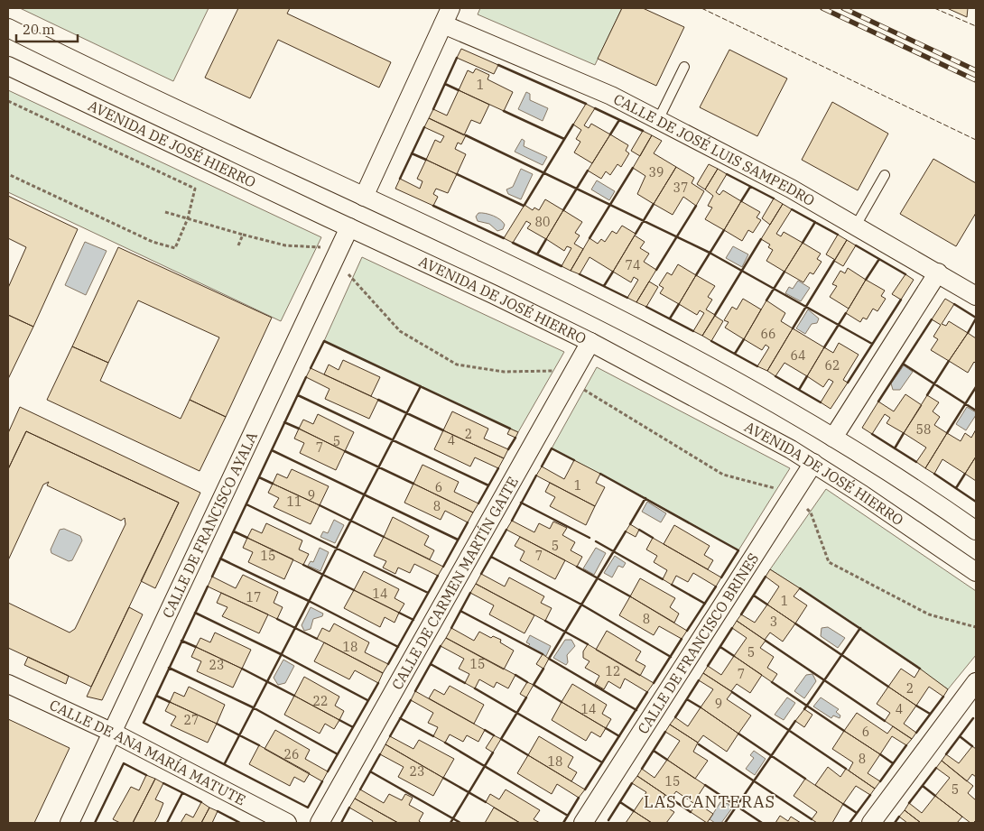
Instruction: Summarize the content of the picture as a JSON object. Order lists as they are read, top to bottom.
{
  "streets": {
    "street": [
      "AVENIDA DE JOSÉ HIERRO",
      "CALLE DE JOSÉ LUIS SAMPEDRO",
      "CALLE DE FRANCISCO AYALA",
      "CALLE DE CARMEN MARTÍN GAITE",
      "CALLE DE FRANCISCO BRINES",
      "CALLE DE ANA MARÍA MATUTE"
    ]
  },
  "crossings": [
    ["AVENIDA DE JOSÉ HIERRO", "CALLE DE FRANCISCO AYALA"],
    ["AVENIDA DE JOSÉ HIERRO", "CALLE DE CARMEN MARTÍN GAITE"],
    ["AVENIDA DE JOSÉ HIERRO", "CALLE DE FRANCISCO BRINES"],
    ["CALLE DE FRANCISCO AYALA", "CALLE DE ANA MARÍA MATUTE"]
  ],
  "districts": ["LAS CANTERAS"],
  "house_numbers": [
    "1",
    "39",
    "37",
    "80",
    "74",
    "66",
    "64",
    "62",
    "58",
    "2",
    "4",
    "5",
    "7",
    "1",
    "6",
    "9",
    "11",
    "8",
    "5",
    "15",
    "7",
    "14",
    "17",
    "1",
    "8",
    "3",
    "18",
    "5",
    "15",
    "23",
    "12",
    "7",
    "2",
    "22",
    "9",
    "14",
    "4",
    "27",
    "6",
    "26",
    "8",
    "18",
    "23",
    "15",
    "5"
  ],
  "scale_bar": "20 m"
}
